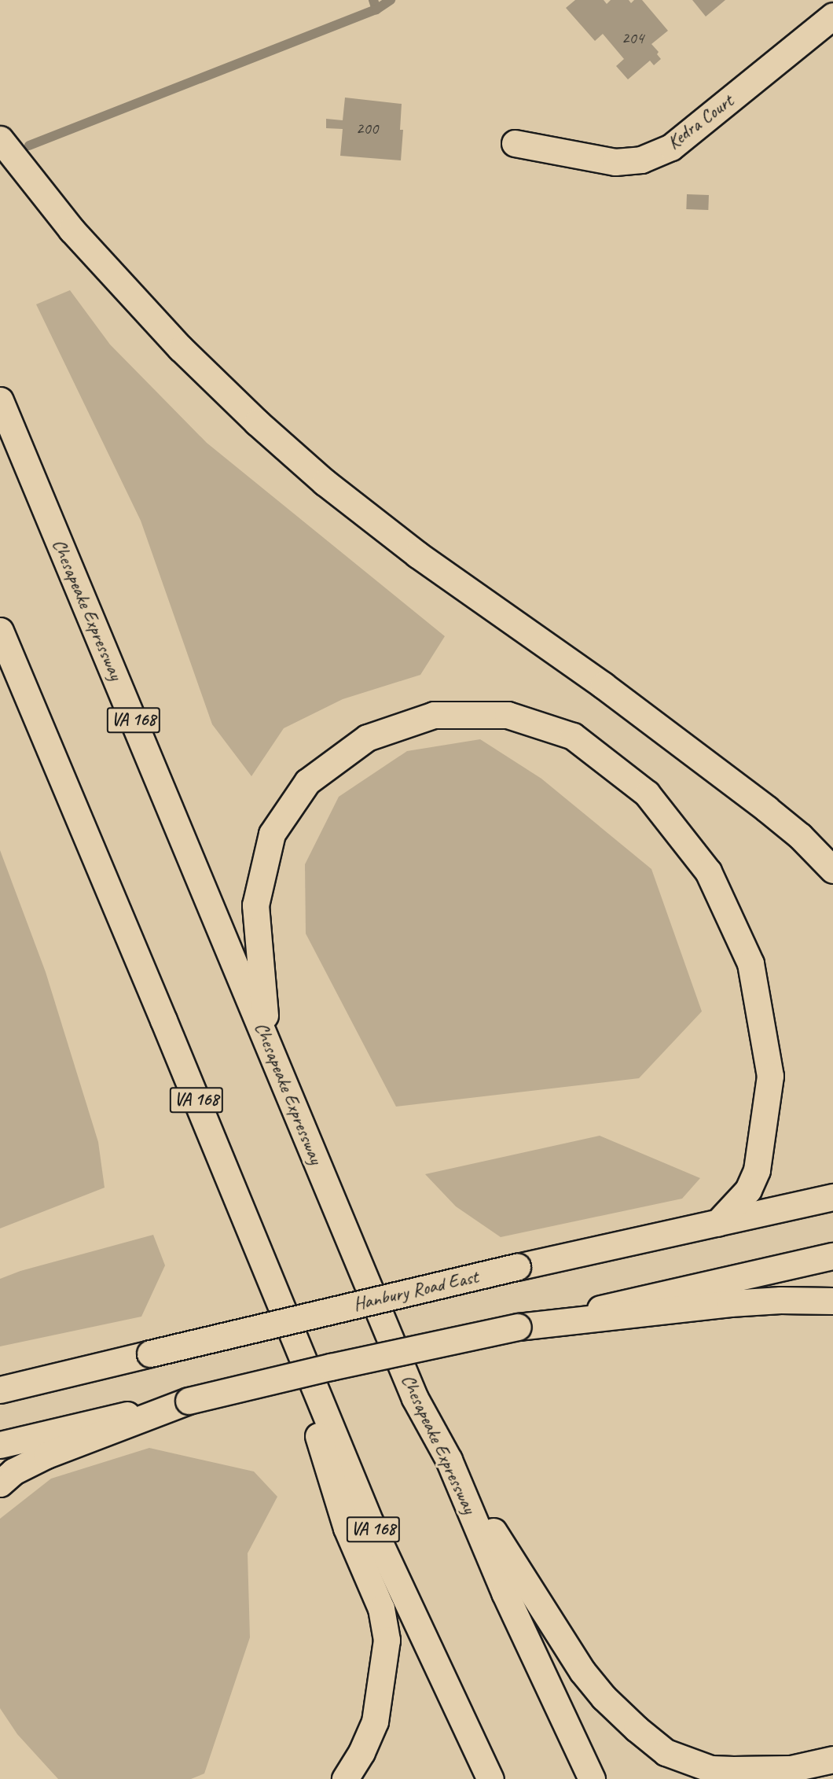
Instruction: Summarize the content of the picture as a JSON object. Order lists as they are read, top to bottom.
{
  "streets": {
    "main road": [
      "Kedra Court",
      "Chesapeake Expressway",
      "VA 168",
      "Hanbury Road East"
    ]
  },
  "house_numbers": ["204", "200"]
}
